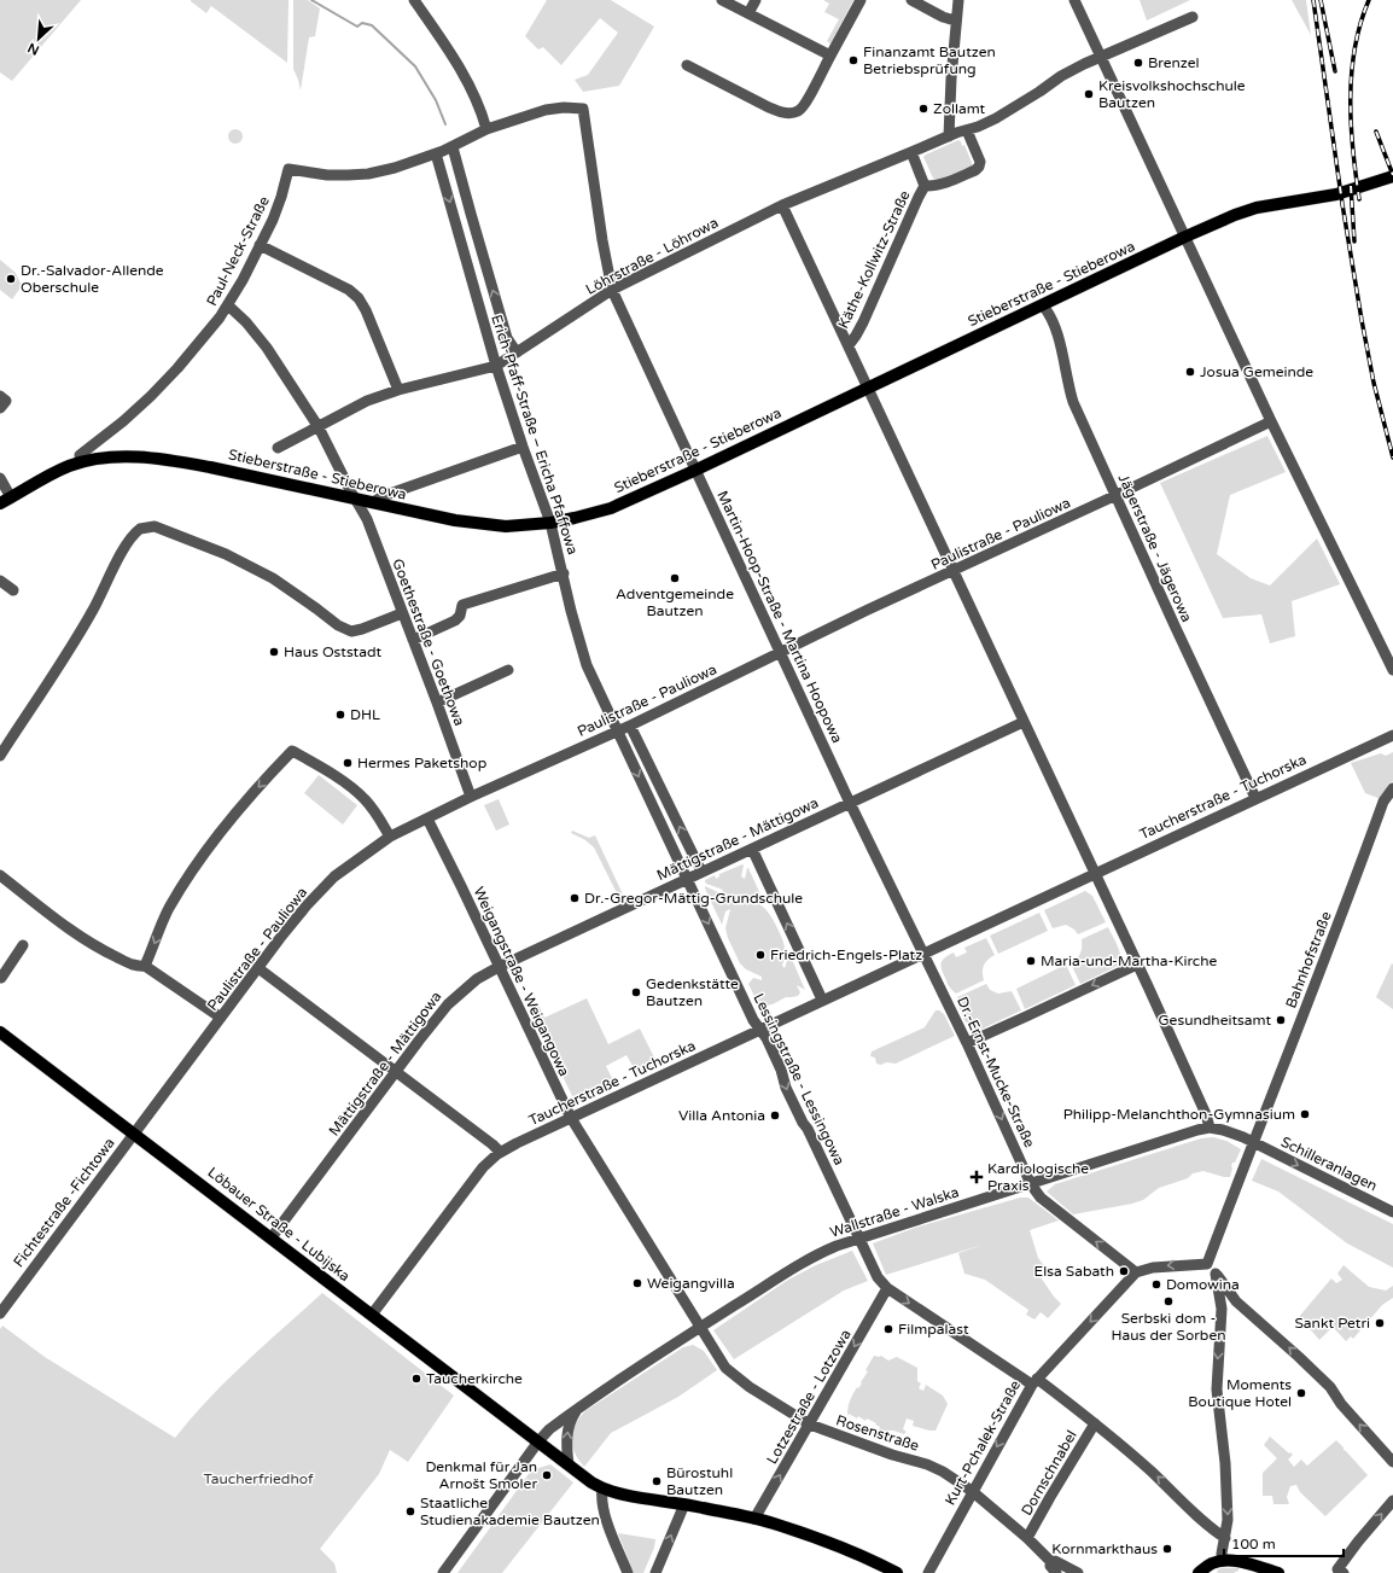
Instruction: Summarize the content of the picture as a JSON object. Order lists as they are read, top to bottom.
{
  "streets": {
    "main road": ["Stieberstraße - Stieberowa", "Löbauer Straße - Lubijska"],
    "street": [
      "Paul-Neck-Straße",
      "Löhrstraße - Löhrowa",
      "Käthe-Kollwitz-Straße",
      "Erich-Pfaff-Straße – Ericha Pfaffowa",
      "Paulistraße - Pauliowa",
      "Jägerstraße - Jägerowa",
      "Martin-Hoop-Straße - Martina Hoopowa",
      "Goethestraße - Goethowa",
      "Taucherstraße - Tuchorska",
      "Mättigstraße - Mättigowa",
      "Bahnhofstraße",
      "Weigangstraße - Weigangowa",
      "Dr.-Ernst-Mucke-Straße",
      "Lessingstraße - Lessingowa",
      "Schilleranlagen",
      "Fichtestraße -Fichtowa",
      "Wallstraße - Walska",
      "Lotzestraße - Lotzowa",
      "Rosenstraße",
      "Kurt-Pchalek-Straße",
      "Dornschnabel"
    ]
  },
  "crossings": [
    ["Paul-Neck-Straße", "Stieberstraße - Stieberowa"],
    ["Paul-Neck-Straße", "Erich-Pfaff-Straße – Ericha Pfaffowa"],
    ["Paul-Neck-Straße", "Goethestraße - Goethowa"],
    ["Löhrstraße - Löhrowa", "Erich-Pfaff-Straße – Ericha Pfaffowa"],
    ["Löhrstraße - Löhrowa", "Martin-Hoop-Straße - Martina Hoopowa"],
    ["Löhrstraße - Löhrowa", "Goethestraße - Goethowa"],
    ["Stieberstraße - Stieberowa", "Erich-Pfaff-Straße – Ericha Pfaffowa"],
    ["Stieberstraße - Stieberowa", "Jägerstraße - Jägerowa"],
    ["Stieberstraße - Stieberowa", "Martin-Hoop-Straße - Martina Hoopowa"],
    ["Stieberstraße - Stieberowa", "Goethestraße - Goethowa"],
    ["Erich-Pfaff-Straße – Ericha Pfaffowa", "Paulistraße - Pauliowa"],
    ["Erich-Pfaff-Straße – Ericha Pfaffowa", "Mättigstraße - Mättigowa"],
    ["Erich-Pfaff-Straße – Ericha Pfaffowa", "Lessingstraße - Lessingowa"],
    ["Paulistraße - Pauliowa", "Jägerstraße - Jägerowa"],
    ["Paulistraße - Pauliowa", "Martin-Hoop-Straße - Martina Hoopowa"],
    ["Paulistraße - Pauliowa", "Goethestraße - Goethowa"],
    ["Paulistraße - Pauliowa", "Weigangstraße - Weigangowa"],
    ["Paulistraße - Pauliowa", "Fichtestraße -Fichtowa"],
    ["Paulistraße - Pauliowa", "Löbauer Straße - Lubijska"],
    ["Jägerstraße - Jägerowa", "Taucherstraße - Tuchorska"],
    ["Martin-Hoop-Straße - Martina Hoopowa", "Taucherstraße - Tuchorska"],
    ["Martin-Hoop-Straße - Martina Hoopowa", "Mättigstraße - Mättigowa"],
    ["Martin-Hoop-Straße - Martina Hoopowa", "Dr.-Ernst-Mucke-Straße"],
    ["Taucherstraße - Tuchorska", "Weigangstraße - Weigangowa"],
    ["Taucherstraße - Tuchorska", "Dr.-Ernst-Mucke-Straße"],
    ["Taucherstraße - Tuchorska", "Lessingstraße - Lessingowa"],
    ["Taucherstraße - Tuchorska", "Löbauer Straße - Lubijska"],
    ["Mättigstraße - Mättigowa", "Weigangstraße - Weigangowa"],
    ["Mättigstraße - Mättigowa", "Lessingstraße - Lessingowa"],
    ["Mättigstraße - Mättigowa", "Löbauer Straße - Lubijska"],
    ["Bahnhofstraße", "Schilleranlagen"],
    ["Bahnhofstraße", "Wallstraße - Walska"],
    ["Weigangstraße - Weigangowa", "Wallstraße - Walska"],
    ["Weigangstraße - Weigangowa", "Rosenstraße"],
    ["Dr.-Ernst-Mucke-Straße", "Wallstraße - Walska"],
    ["Dr.-Ernst-Mucke-Straße", "Kurt-Pchalek-Straße"],
    ["Lessingstraße - Lessingowa", "Wallstraße - Walska"],
    ["Lessingstraße - Lessingowa", "Lotzestraße - Lotzowa"],
    ["Schilleranlagen", "Wallstraße - Walska"],
    ["Fichtestraße -Fichtowa", "Löbauer Straße - Lubijska"],
    ["Wallstraße - Walska", "Löbauer Straße - Lubijska"],
    ["Wallstraße - Walska", "Rosenstraße"],
    ["Löbauer Straße - Lubijska", "Lotzestraße - Lotzowa"],
    ["Lotzestraße - Lotzowa", "Rosenstraße"],
    ["Rosenstraße", "Kurt-Pchalek-Straße"],
    ["Rosenstraße", "Dornschnabel"]
  ],
  "one_way": ["Schilleranlagen", "Kurt-Pchalek-Straße"],
  "parks": ["Taucherfriedhof"],
  "places": {
    "other": [
      "Finanzamt Bautzen Betriebsprüfung",
      "Brenzel",
      "Kreisvolkshochschule Bautzen",
      "Zollamt",
      "Dr.-Salvador-Allende Oberschule",
      "Josua Gemeinde",
      "Adventgemeinde Bautzen",
      "Haus Oststadt",
      "DHL",
      "Hermes Paketshop",
      "Dr.-Gregor-Mättig-Grundschule",
      "Friedrich-Engels-Platz",
      "Maria-und-Martha-Kirche",
      "Gedenkstätte Bautzen",
      "Gesundheitsamt",
      "Philipp-Melanchthon-Gymnasium",
      "Villa Antonia",
      "Elsa Sabath",
      "Weigangvilla",
      "Domowina",
      "Serbski dom - Haus der Sorben",
      "Sankt Petri",
      "Filmpalast",
      "Taucherkirche",
      "Moments Boutique Hotel",
      "Denkmal für Jan Arnošt Smoler",
      "Bürostuhl Bautzen",
      "Staatliche Studienakademie Bautzen",
      "Kornmarkthaus"
    ],
    "health": ["Kardiologische Praxis"]
  },
  "scale_bar": "100 m",
  "north": "bottom left"
}
